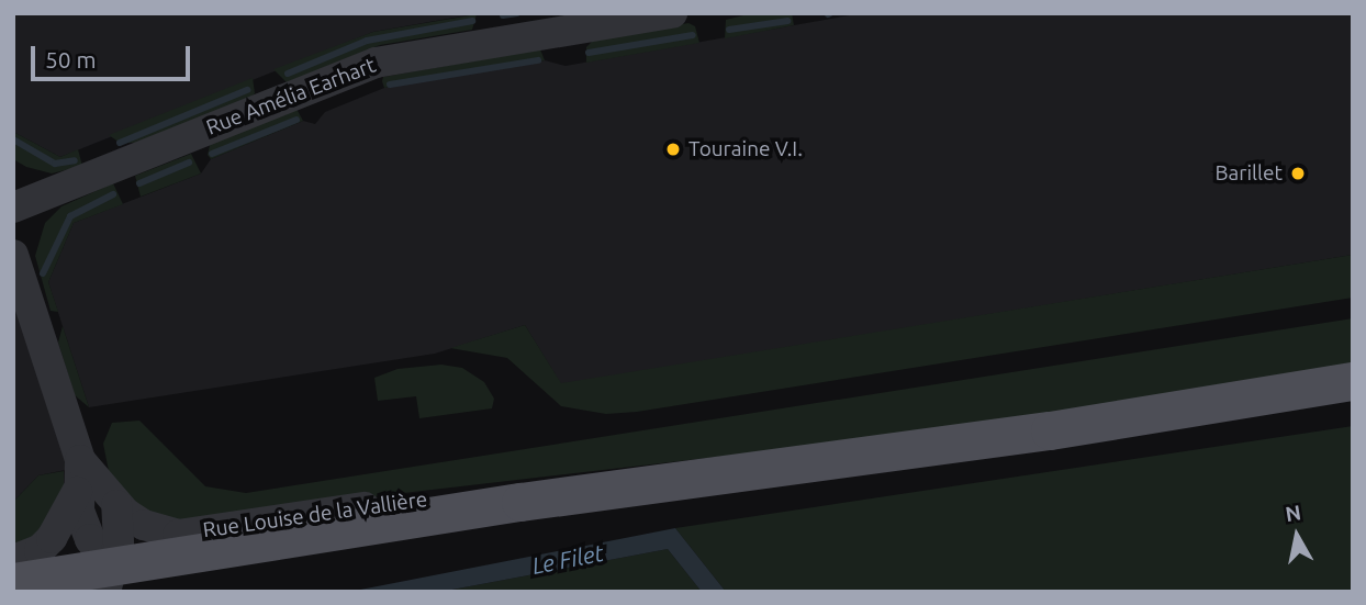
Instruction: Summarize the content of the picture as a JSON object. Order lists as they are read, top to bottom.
{
  "streets": {
    "street": ["Rue Amélia Earhart", "Rue Louise de la Vallière"]
  },
  "water": ["Le Filet"],
  "places": ["Touraine V.I.", "Barillet"],
  "scale_bar": "50 m",
  "north": "top"
}
